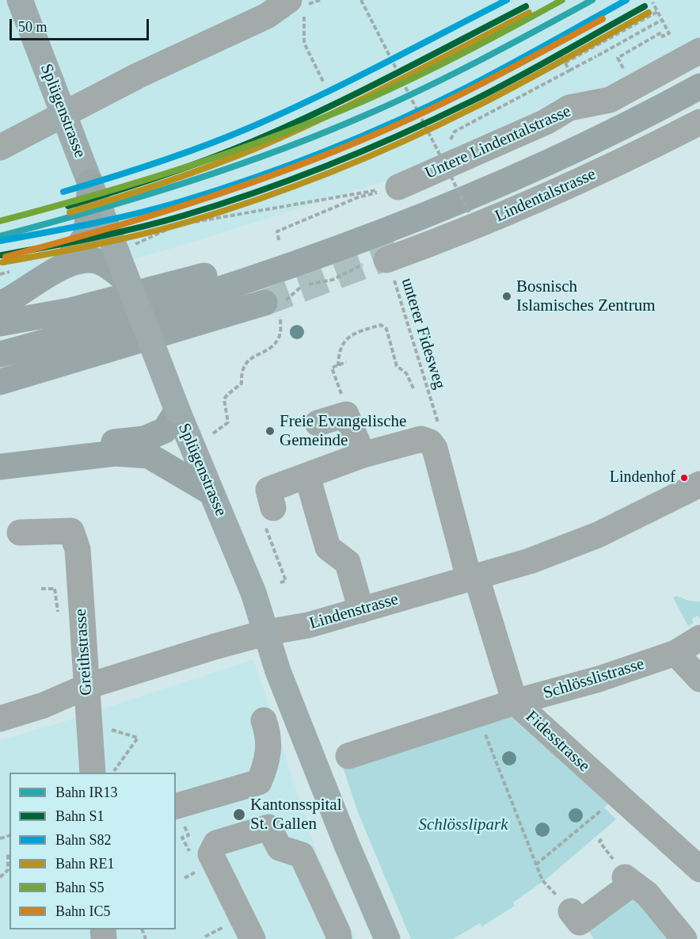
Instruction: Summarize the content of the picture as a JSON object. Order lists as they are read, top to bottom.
{
  "streets": {
    "main road": ["Splügenstrasse"],
    "street": [
      "Untere Lindentalstrasse",
      "Lindentalstrasse",
      "Lindenstrasse",
      "Greithstrasse",
      "Schlösslistrasse",
      "Fidesstrasse"
    ],
    "path": ["unterer Fidesweg"]
  },
  "crossings": [
    ["Splügenstrasse", "Lindenstrasse"],
    ["Lindentalstrasse", "unterer Fidesweg"],
    ["Lindenstrasse", "Greithstrasse"],
    ["Lindenstrasse", "Fidesstrasse"],
    ["Schlösslistrasse", "Fidesstrasse"]
  ],
  "parks": ["Schlösslipark"],
  "places": [
    "Bosnisch Islamisches Zentrum",
    "Freie Evangelische Gemeinde",
    "Lindenhof",
    "Kantonsspital St. Gallen"
  ],
  "lines": [
    "rail line IR13",
    "rail line S82",
    "rail line S5",
    "rail line S1",
    "rail line RE1",
    "rail line IC5"
  ],
  "legend": [
    "Bahn IR13",
    "Bahn S1",
    "Bahn S82",
    "Bahn RE1",
    "Bahn S5",
    "Bahn IC5"
  ],
  "scale_bar": "50 m"
}
